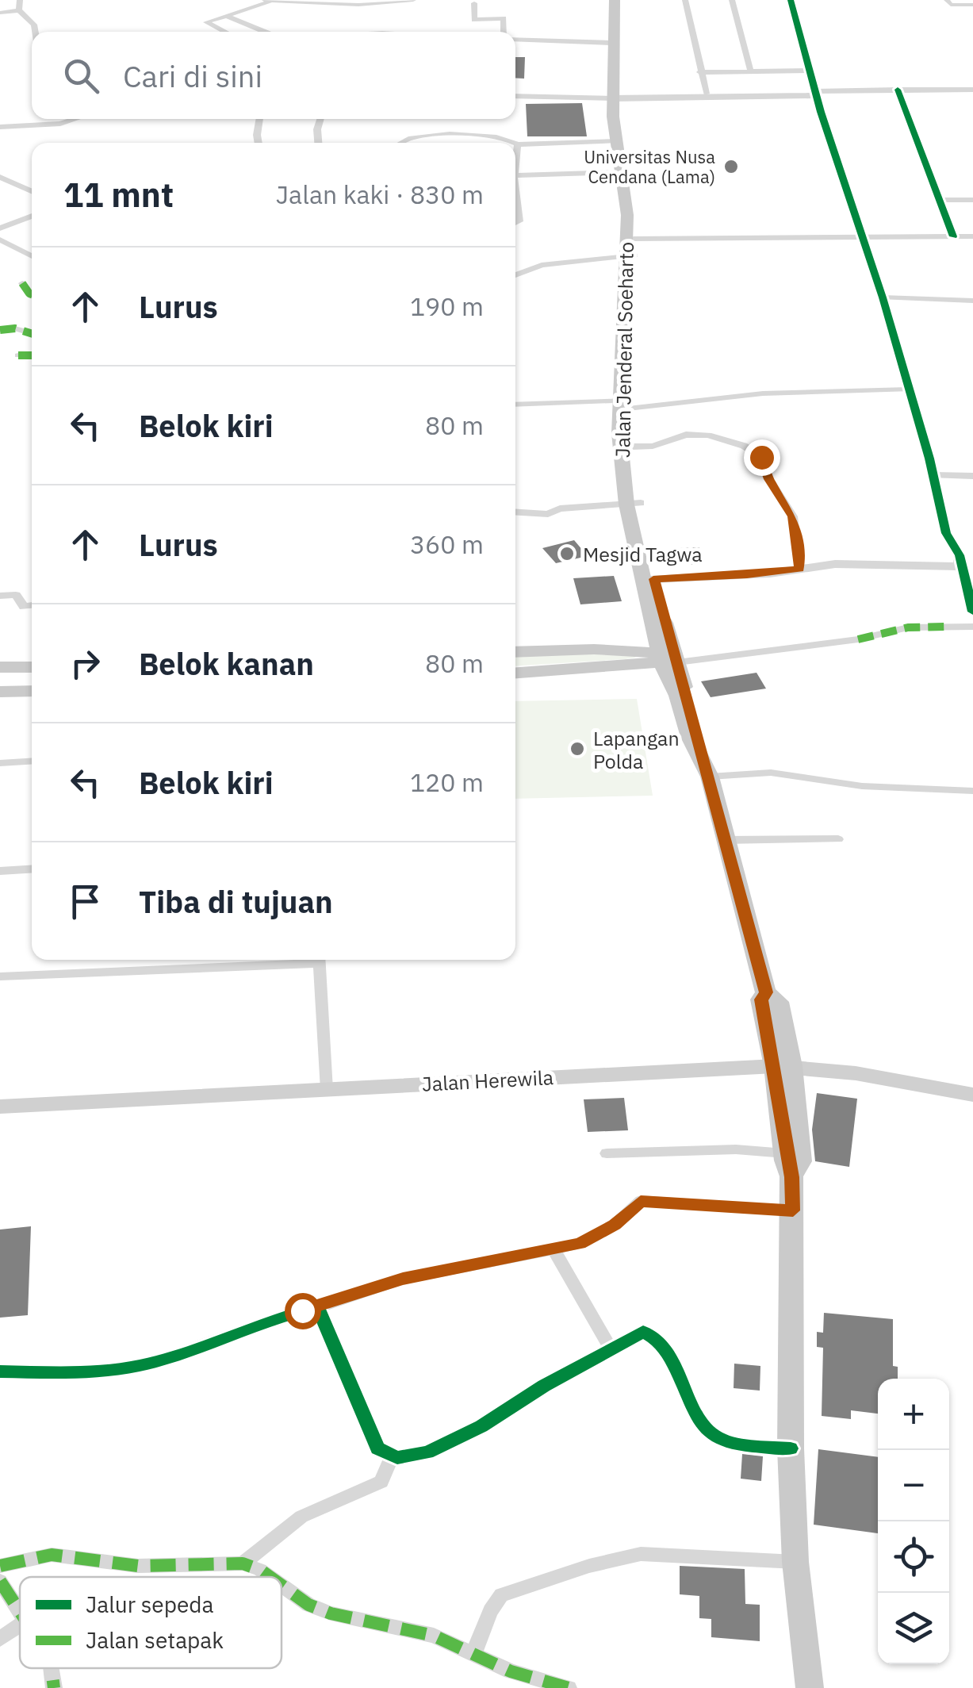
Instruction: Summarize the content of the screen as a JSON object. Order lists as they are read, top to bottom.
{
  "streets": {
    "main road": ["Jalan Jenderal Soeharto", "Jalan Herewila"]
  },
  "places": ["Universitas Nusa Cendana (Lama)", "Mesjid Tagwa", "Lapangan Polda"],
  "legend": ["Jalur sepeda", "Jalan setapak"],
  "page": {
    "search": "Cari di sini",
    "heading": ["11 mnt", "Jalan kaki · 830 m"],
    "list": [
      ["Lurus", "190 m"],
      ["Belok kiri", "80 m"],
      ["Lurus", "360 m"],
      ["Belok kanan", "80 m"],
      ["Belok kiri", "120 m"],
      "Tiba di tujuan"
    ],
    "map_buttons": ["+", "−"]
  }
}
